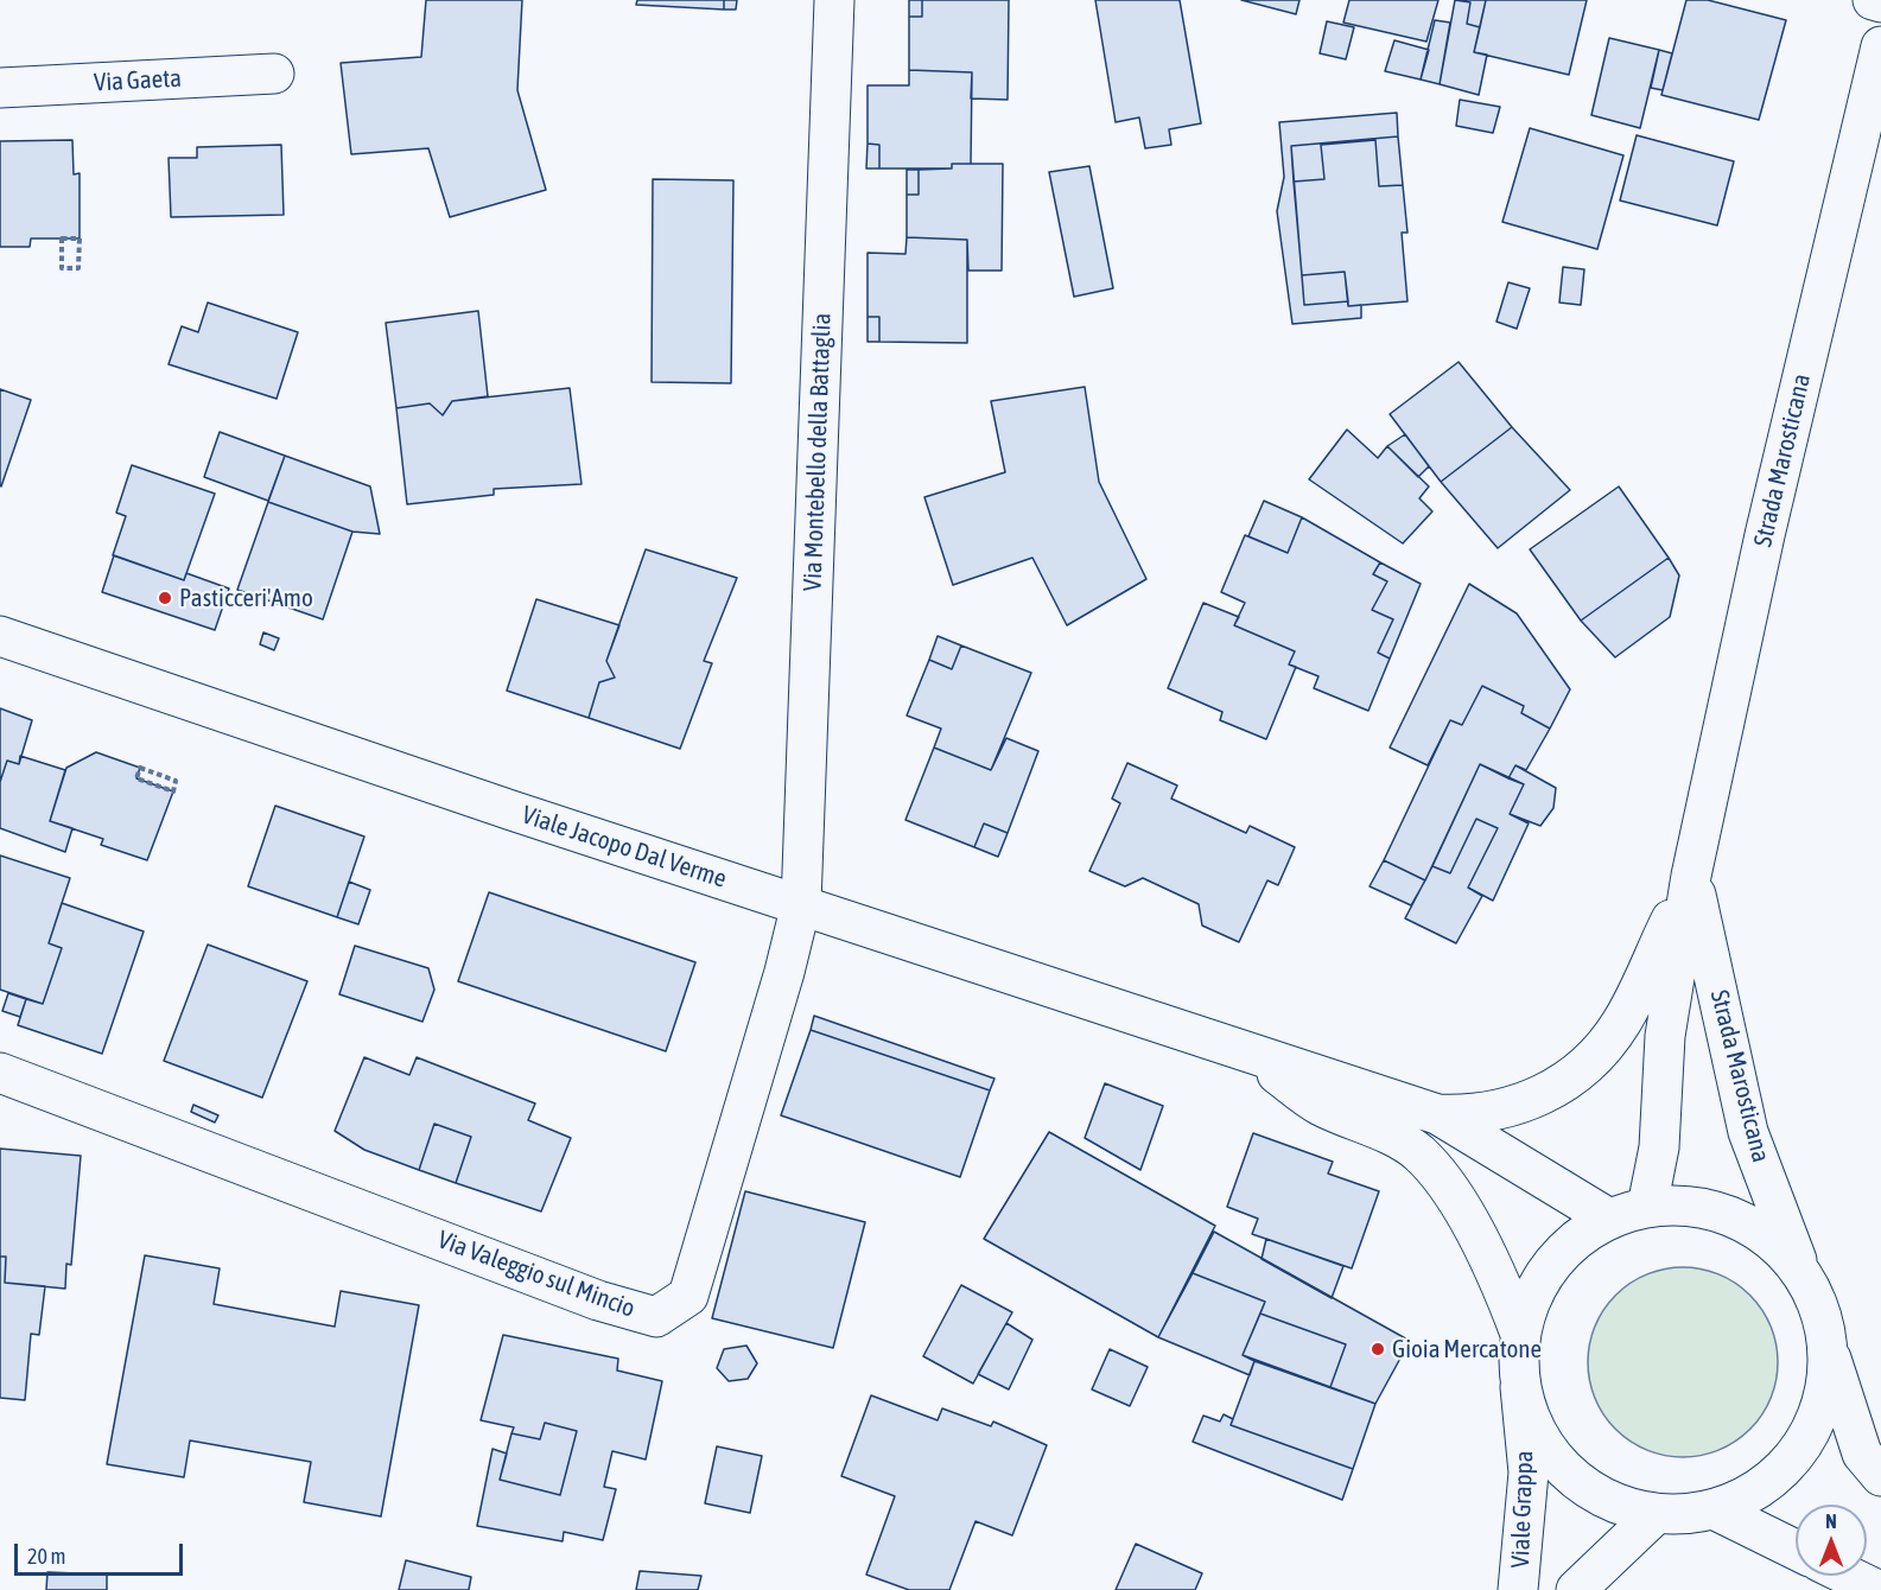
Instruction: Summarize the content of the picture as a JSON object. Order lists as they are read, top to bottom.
{
  "streets": {
    "main road": [
      "Via Gaeta",
      "Via Montebello della Battaglia",
      "Strada Marosticana",
      "Viale Jacopo Dal Verme",
      "Via Valeggio sul Mincio",
      "Viale Grappa"
    ]
  },
  "crossings": [
    ["Via Montebello della Battaglia", "Viale Jacopo Dal Verme"],
    ["Via Montebello della Battaglia", "Via Valeggio sul Mincio"],
    ["Strada Marosticana", "Viale Jacopo Dal Verme"],
    ["Viale Jacopo Dal Verme", "Via Valeggio sul Mincio"]
  ],
  "places": ["Pasticceri'Amo", "Gioia Mercatone"],
  "scale_bar": "20 m",
  "north": "top"
}
